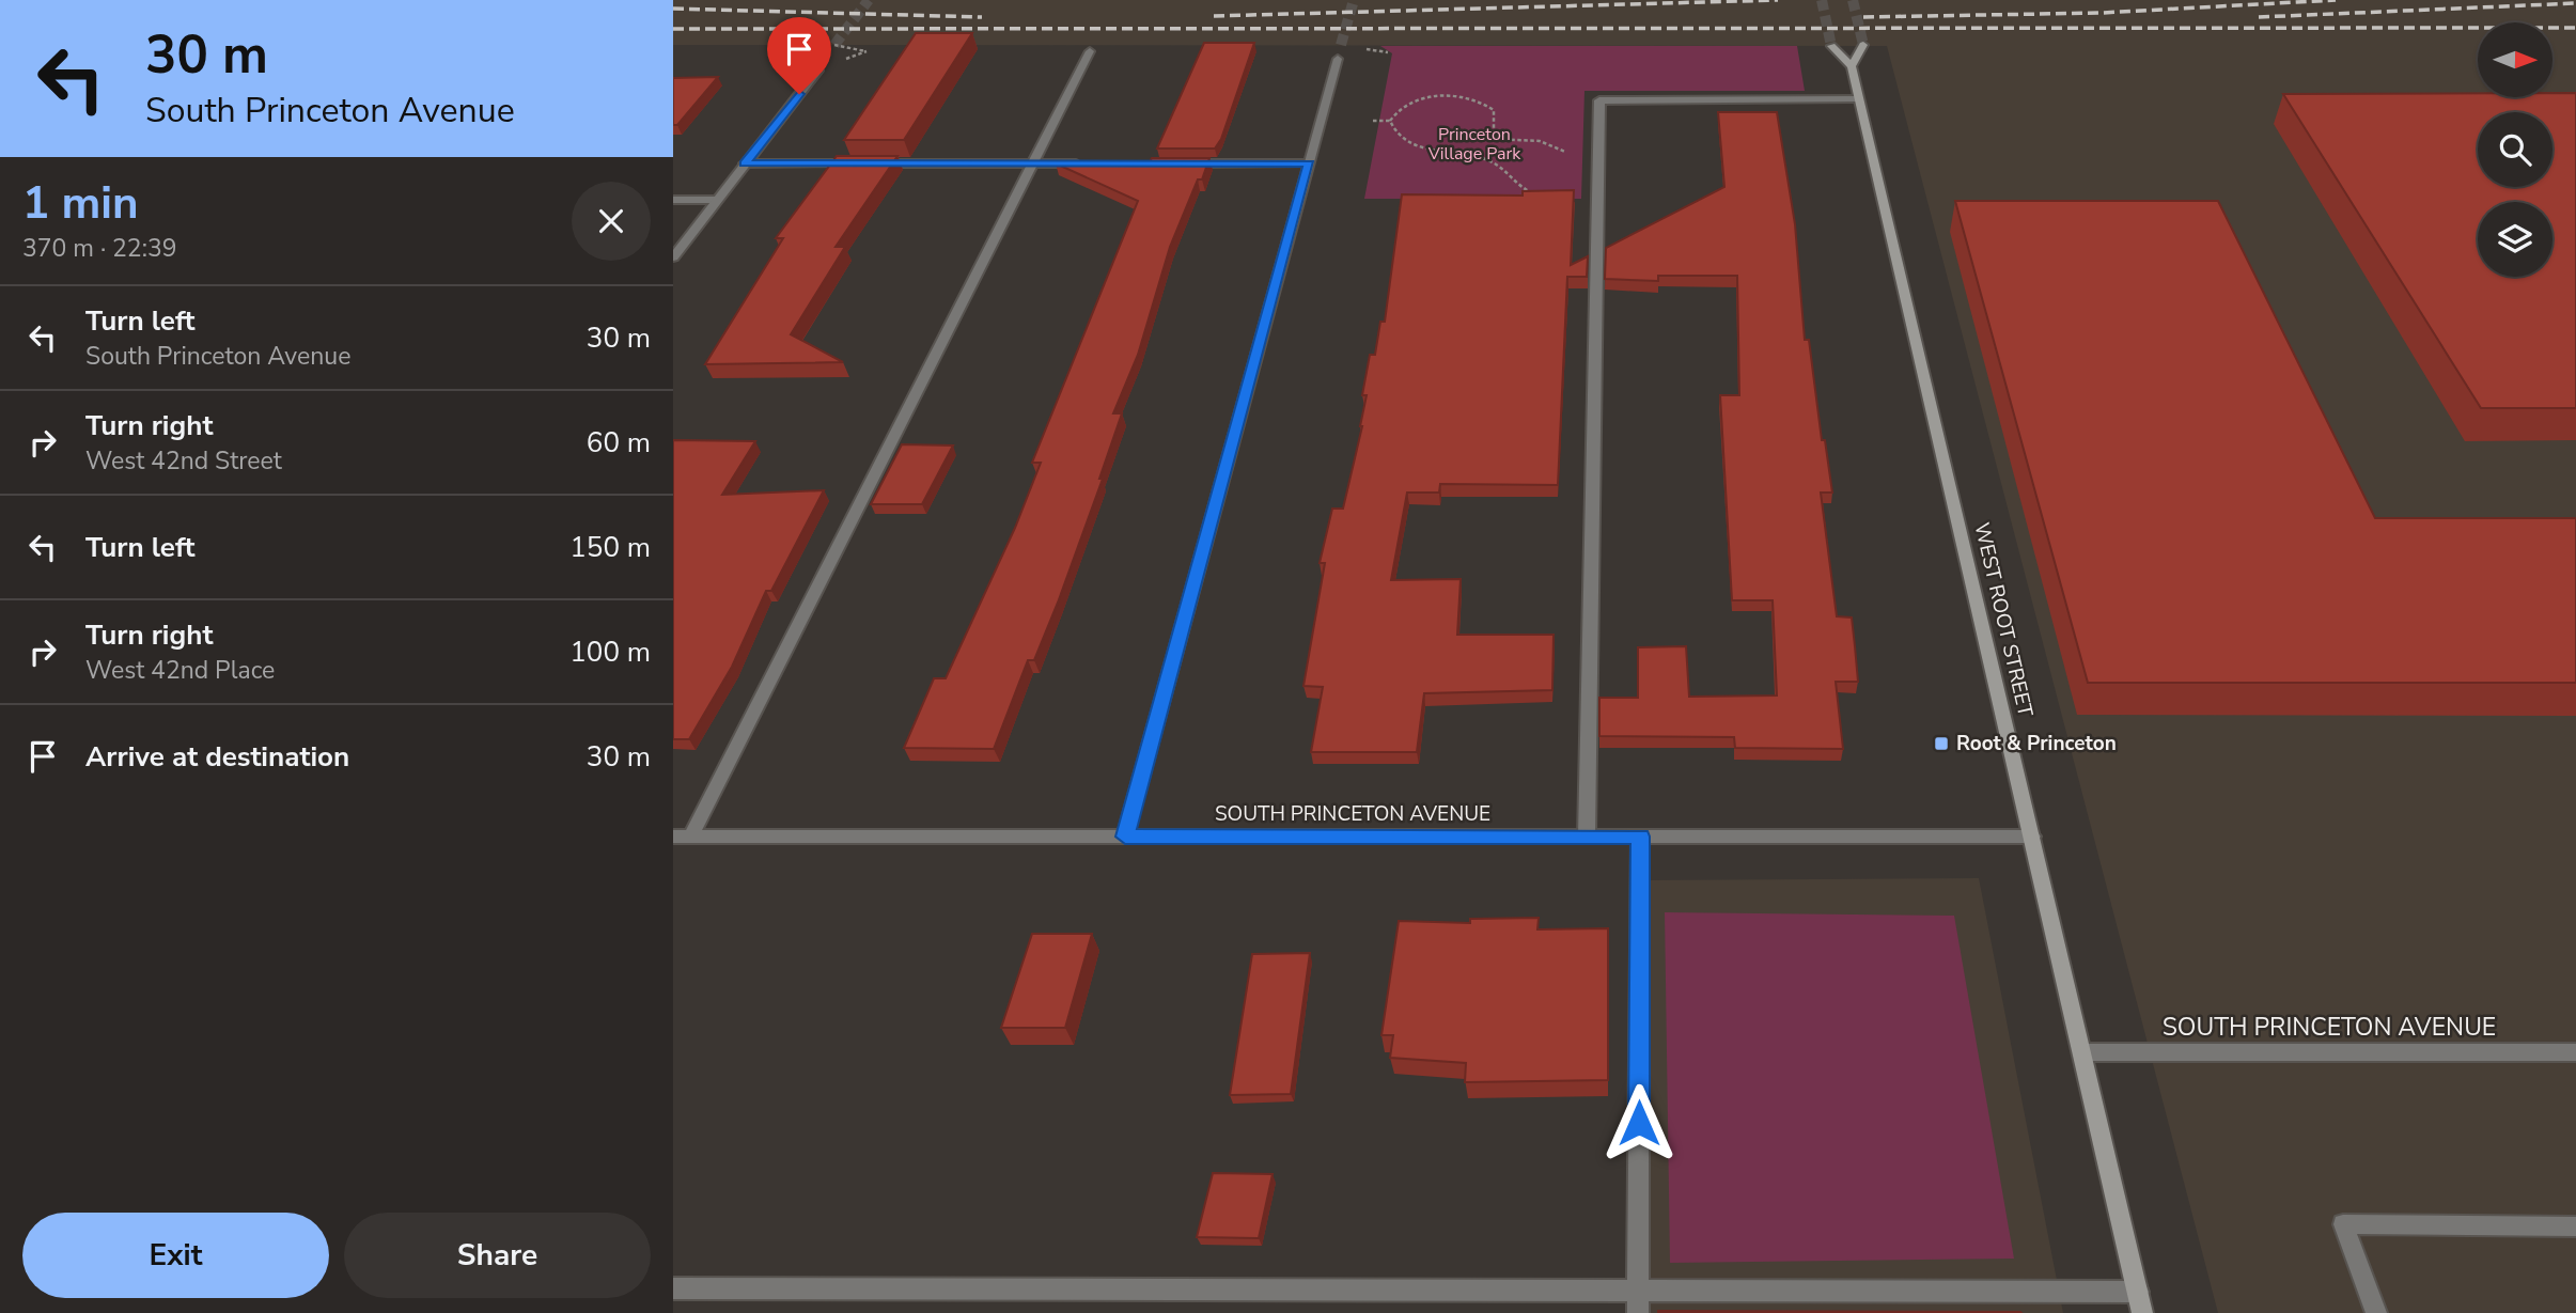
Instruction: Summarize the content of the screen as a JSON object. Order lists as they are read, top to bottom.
{
  "streets": {
    "street": ["WEST ROOT STREET", "SOUTH PRINCETON AVENUE"]
  },
  "crossings": [
    ["WEST ROOT STREET", "SOUTH PRINCETON AVENUE"]
  ],
  "parks": ["Princeton Village Park"],
  "places": {
    "transit": ["Root & Princeton"]
  },
  "north": "right",
  "page": {
    "turn": ["30 m", "South Princeton Avenue"],
    "heading": ["1 min", "370 m · 22:39"],
    "list": [
      {
        "name": "Turn left",
        "note": "South Princeton Avenue",
        "value": "30 m"
      },
      {
        "name": "Turn right",
        "note": "West 42nd Street",
        "value": "60 m"
      },
      {
        "name": "Turn left",
        "value": "150 m"
      },
      {
        "name": "Turn right",
        "note": "West 42nd Place",
        "value": "100 m"
      },
      {
        "name": "Arrive at destination",
        "value": "30 m"
      }
    ],
    "buttons": ["Exit", "Share"]
  }
}
